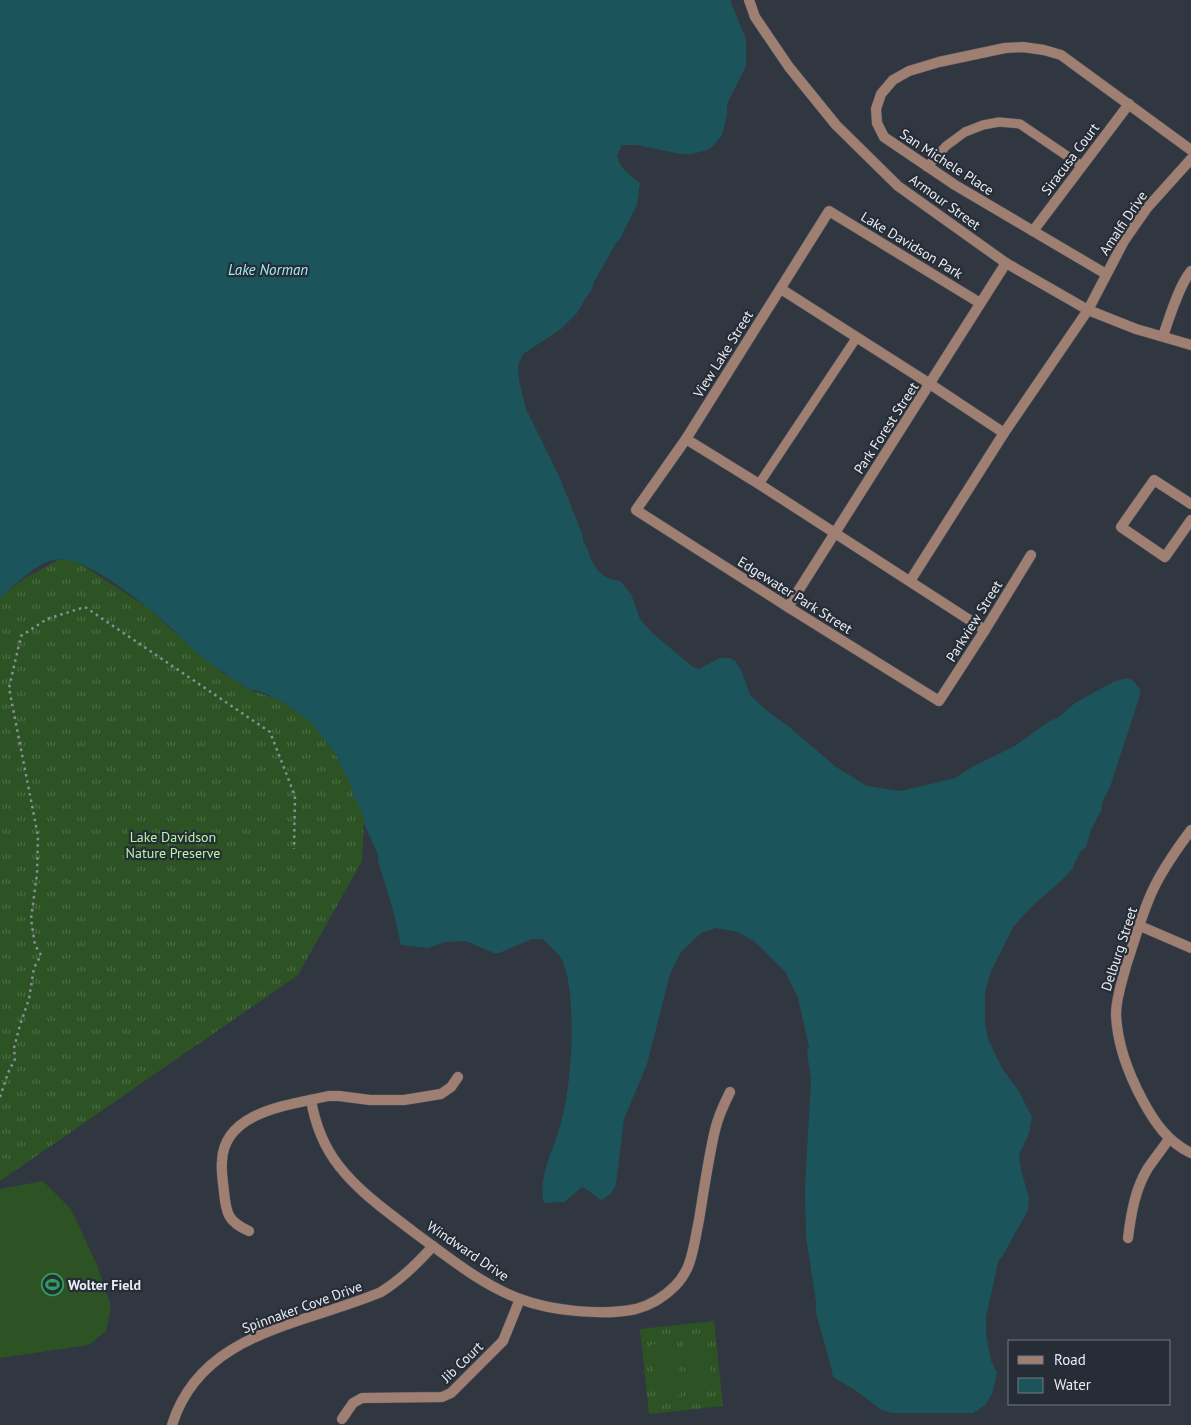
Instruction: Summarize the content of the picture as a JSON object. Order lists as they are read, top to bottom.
{
  "streets": {
    "street": [
      "Siracusa Court",
      "San Michele Place",
      "Armour Street",
      "Amalfi Drive",
      "Lake Davidson Park",
      "View Lake Street",
      "Park Forest Street",
      "Edgewater Park Street",
      "Parkview Street",
      "Delburg Street",
      "Windward Drive",
      "Spinnaker Cove Drive",
      "Jib Court"
    ]
  },
  "crossings": [
    ["Siracusa Court", "San Michele Place"],
    ["San Michele Place", "Amalfi Drive"],
    ["Armour Street", "Amalfi Drive"],
    ["Armour Street", "Park Forest Street"],
    ["Lake Davidson Park", "View Lake Street"],
    ["Lake Davidson Park", "Park Forest Street"],
    ["View Lake Street", "Edgewater Park Street"],
    ["Park Forest Street", "Edgewater Park Street"],
    ["Edgewater Park Street", "Parkview Street"],
    ["Windward Drive", "Spinnaker Cove Drive"],
    ["Windward Drive", "Jib Court"]
  ],
  "water": ["Lake Norman"],
  "parks": ["Lake Davidson Nature Preserve"],
  "places": {
    "sports": ["Wolter Field"]
  },
  "legend": ["Road", "Water"]
}
